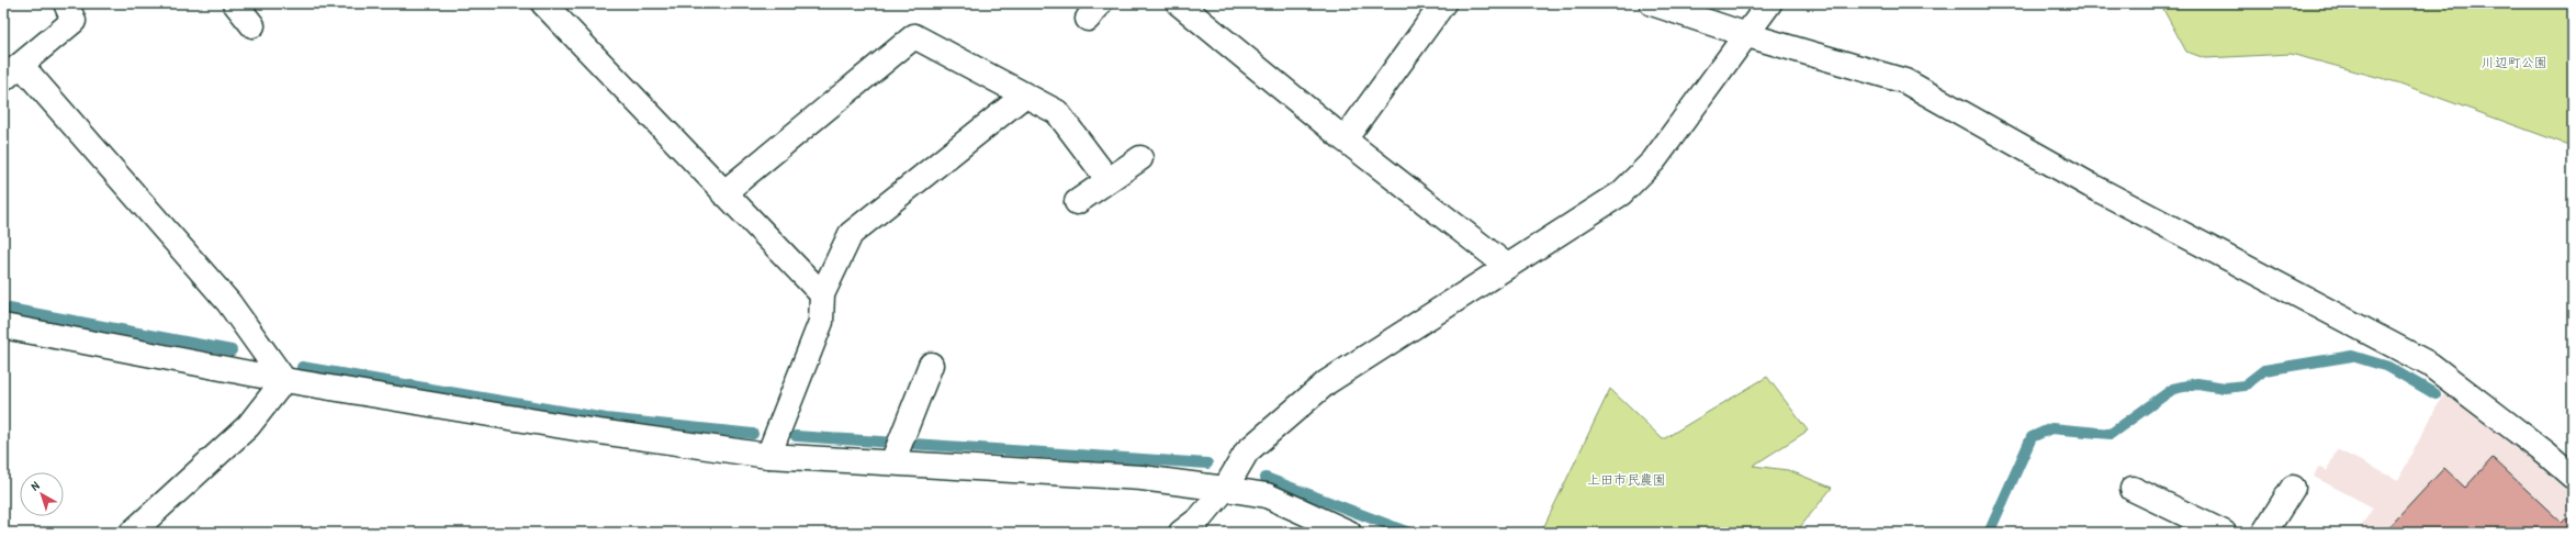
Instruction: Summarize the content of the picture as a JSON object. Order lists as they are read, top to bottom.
{
  "parks": ["川辺町公園", "上田市民農園"],
  "north": "top left"
}
